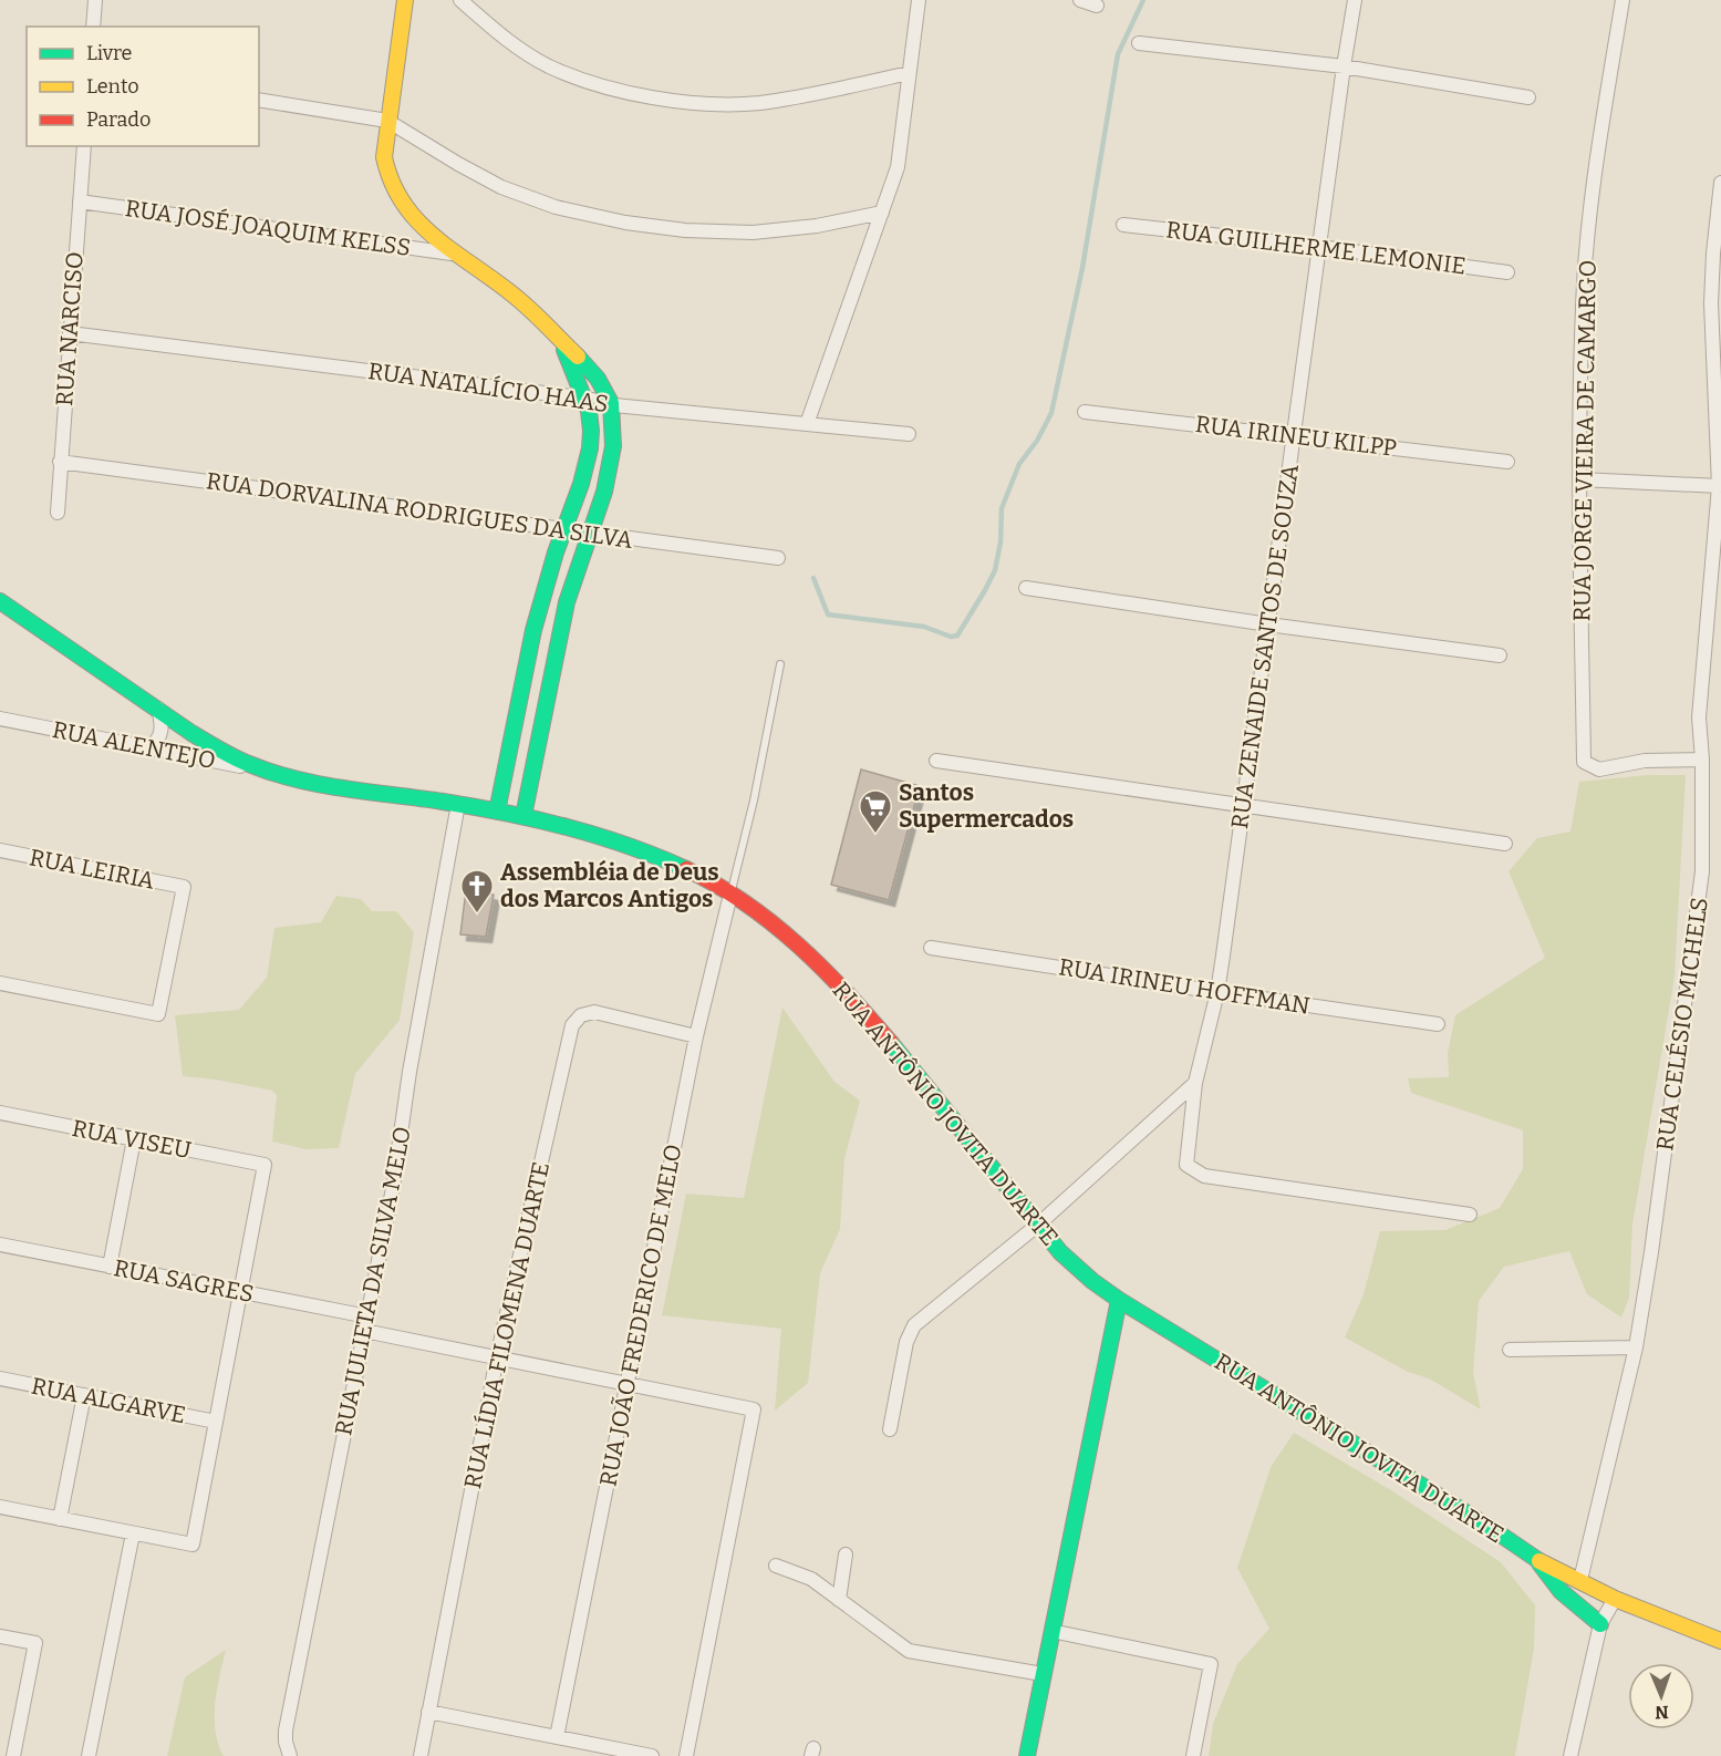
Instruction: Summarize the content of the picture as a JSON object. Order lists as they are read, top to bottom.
{
  "streets": {
    "main road": ["RUA ANTÔNIO JOVITA DUARTE"],
    "street": [
      "RUA JOSÉ JOAQUIM KELSS",
      "RUA GUILHERME LEMONIE",
      "RUA NARCISO",
      "RUA NATALÍCIO HAAS",
      "RUA IRINEU KILPP",
      "RUA JORGE VIEIRA DE CAMARGO",
      "RUA DORVALINA RODRIGUES DA SILVA",
      "RUA ZENAIDE SANTOS DE SOUZA",
      "RUA ALENTEJO",
      "RUA LEIRIA",
      "RUA IRINEU HOFFMAN",
      "RUA CELÉSIO MICHELS",
      "RUA VISEU",
      "RUA SAGRES",
      "RUA JULIETA DA SILVA MELO",
      "RUA JOÃO FREDERICO DE MELO",
      "RUA LÍDIA FILOMENA DUARTE",
      "RUA ALGARVE"
    ]
  },
  "crossings": [
    ["RUA JOSÉ JOAQUIM KELSS", "RUA NARCISO"],
    ["RUA GUILHERME LEMONIE", "RUA ZENAIDE SANTOS DE SOUZA"],
    ["RUA NARCISO", "RUA NATALÍCIO HAAS"],
    ["RUA NARCISO", "RUA DORVALINA RODRIGUES DA SILVA"],
    ["RUA IRINEU KILPP", "RUA ZENAIDE SANTOS DE SOUZA"],
    ["RUA JORGE VIEIRA DE CAMARGO", "RUA CELÉSIO MICHELS"],
    ["RUA ZENAIDE SANTOS DE SOUZA", "RUA IRINEU HOFFMAN"],
    ["RUA ALENTEJO", "RUA ANTÔNIO JOVITA DUARTE"],
    ["RUA CELÉSIO MICHELS", "RUA ANTÔNIO JOVITA DUARTE"],
    ["RUA ANTÔNIO JOVITA DUARTE", "RUA JULIETA DA SILVA MELO"],
    ["RUA ANTÔNIO JOVITA DUARTE", "RUA JOÃO FREDERICO DE MELO"],
    ["RUA VISEU", "RUA SAGRES"],
    ["RUA SAGRES", "RUA JULIETA DA SILVA MELO"],
    ["RUA SAGRES", "RUA JOÃO FREDERICO DE MELO"],
    ["RUA SAGRES", "RUA LÍDIA FILOMENA DUARTE"],
    ["RUA JOÃO FREDERICO DE MELO", "RUA LÍDIA FILOMENA DUARTE"]
  ],
  "places": {
    "supermarket": ["Santos Supermercados"],
    "church": ["Assembléia de Deus dos Marcos Antigos"]
  },
  "legend": ["Livre", "Lento", "Parado"],
  "north": "bottom"
}
